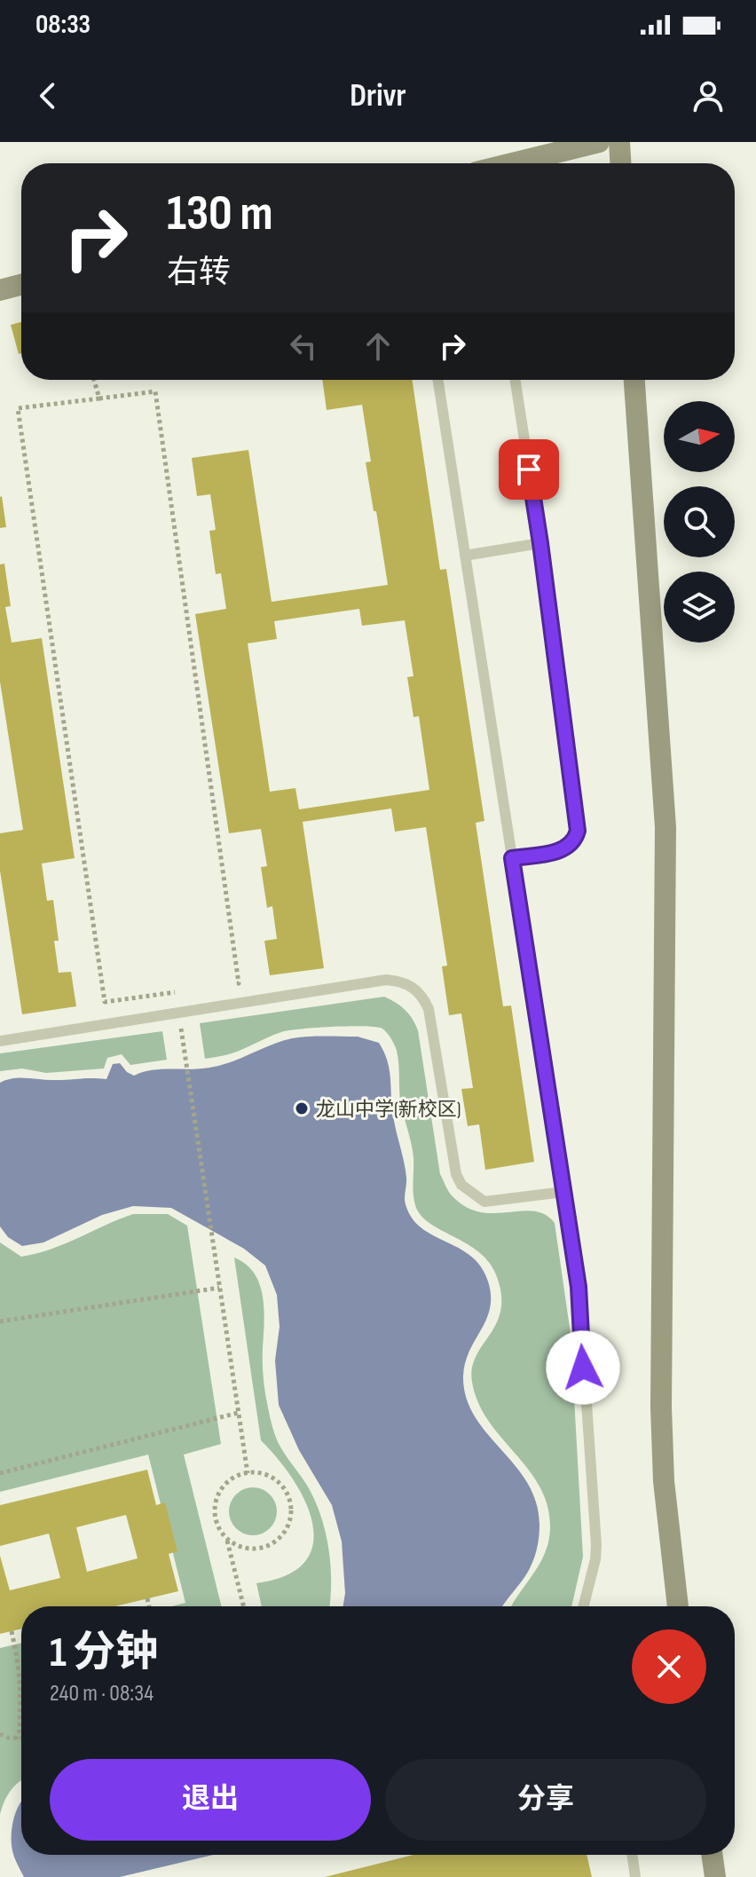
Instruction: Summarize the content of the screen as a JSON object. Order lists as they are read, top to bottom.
{
  "places": ["龙山中学(新校区)"],
  "north": "right",
  "page": {
    "status": "08:33",
    "header": "Drivr",
    "turn": ["130 m", "右转"],
    "heading": ["1 分钟", "240 m · 08:34"],
    "buttons": ["退出", "分享"]
  }
}
